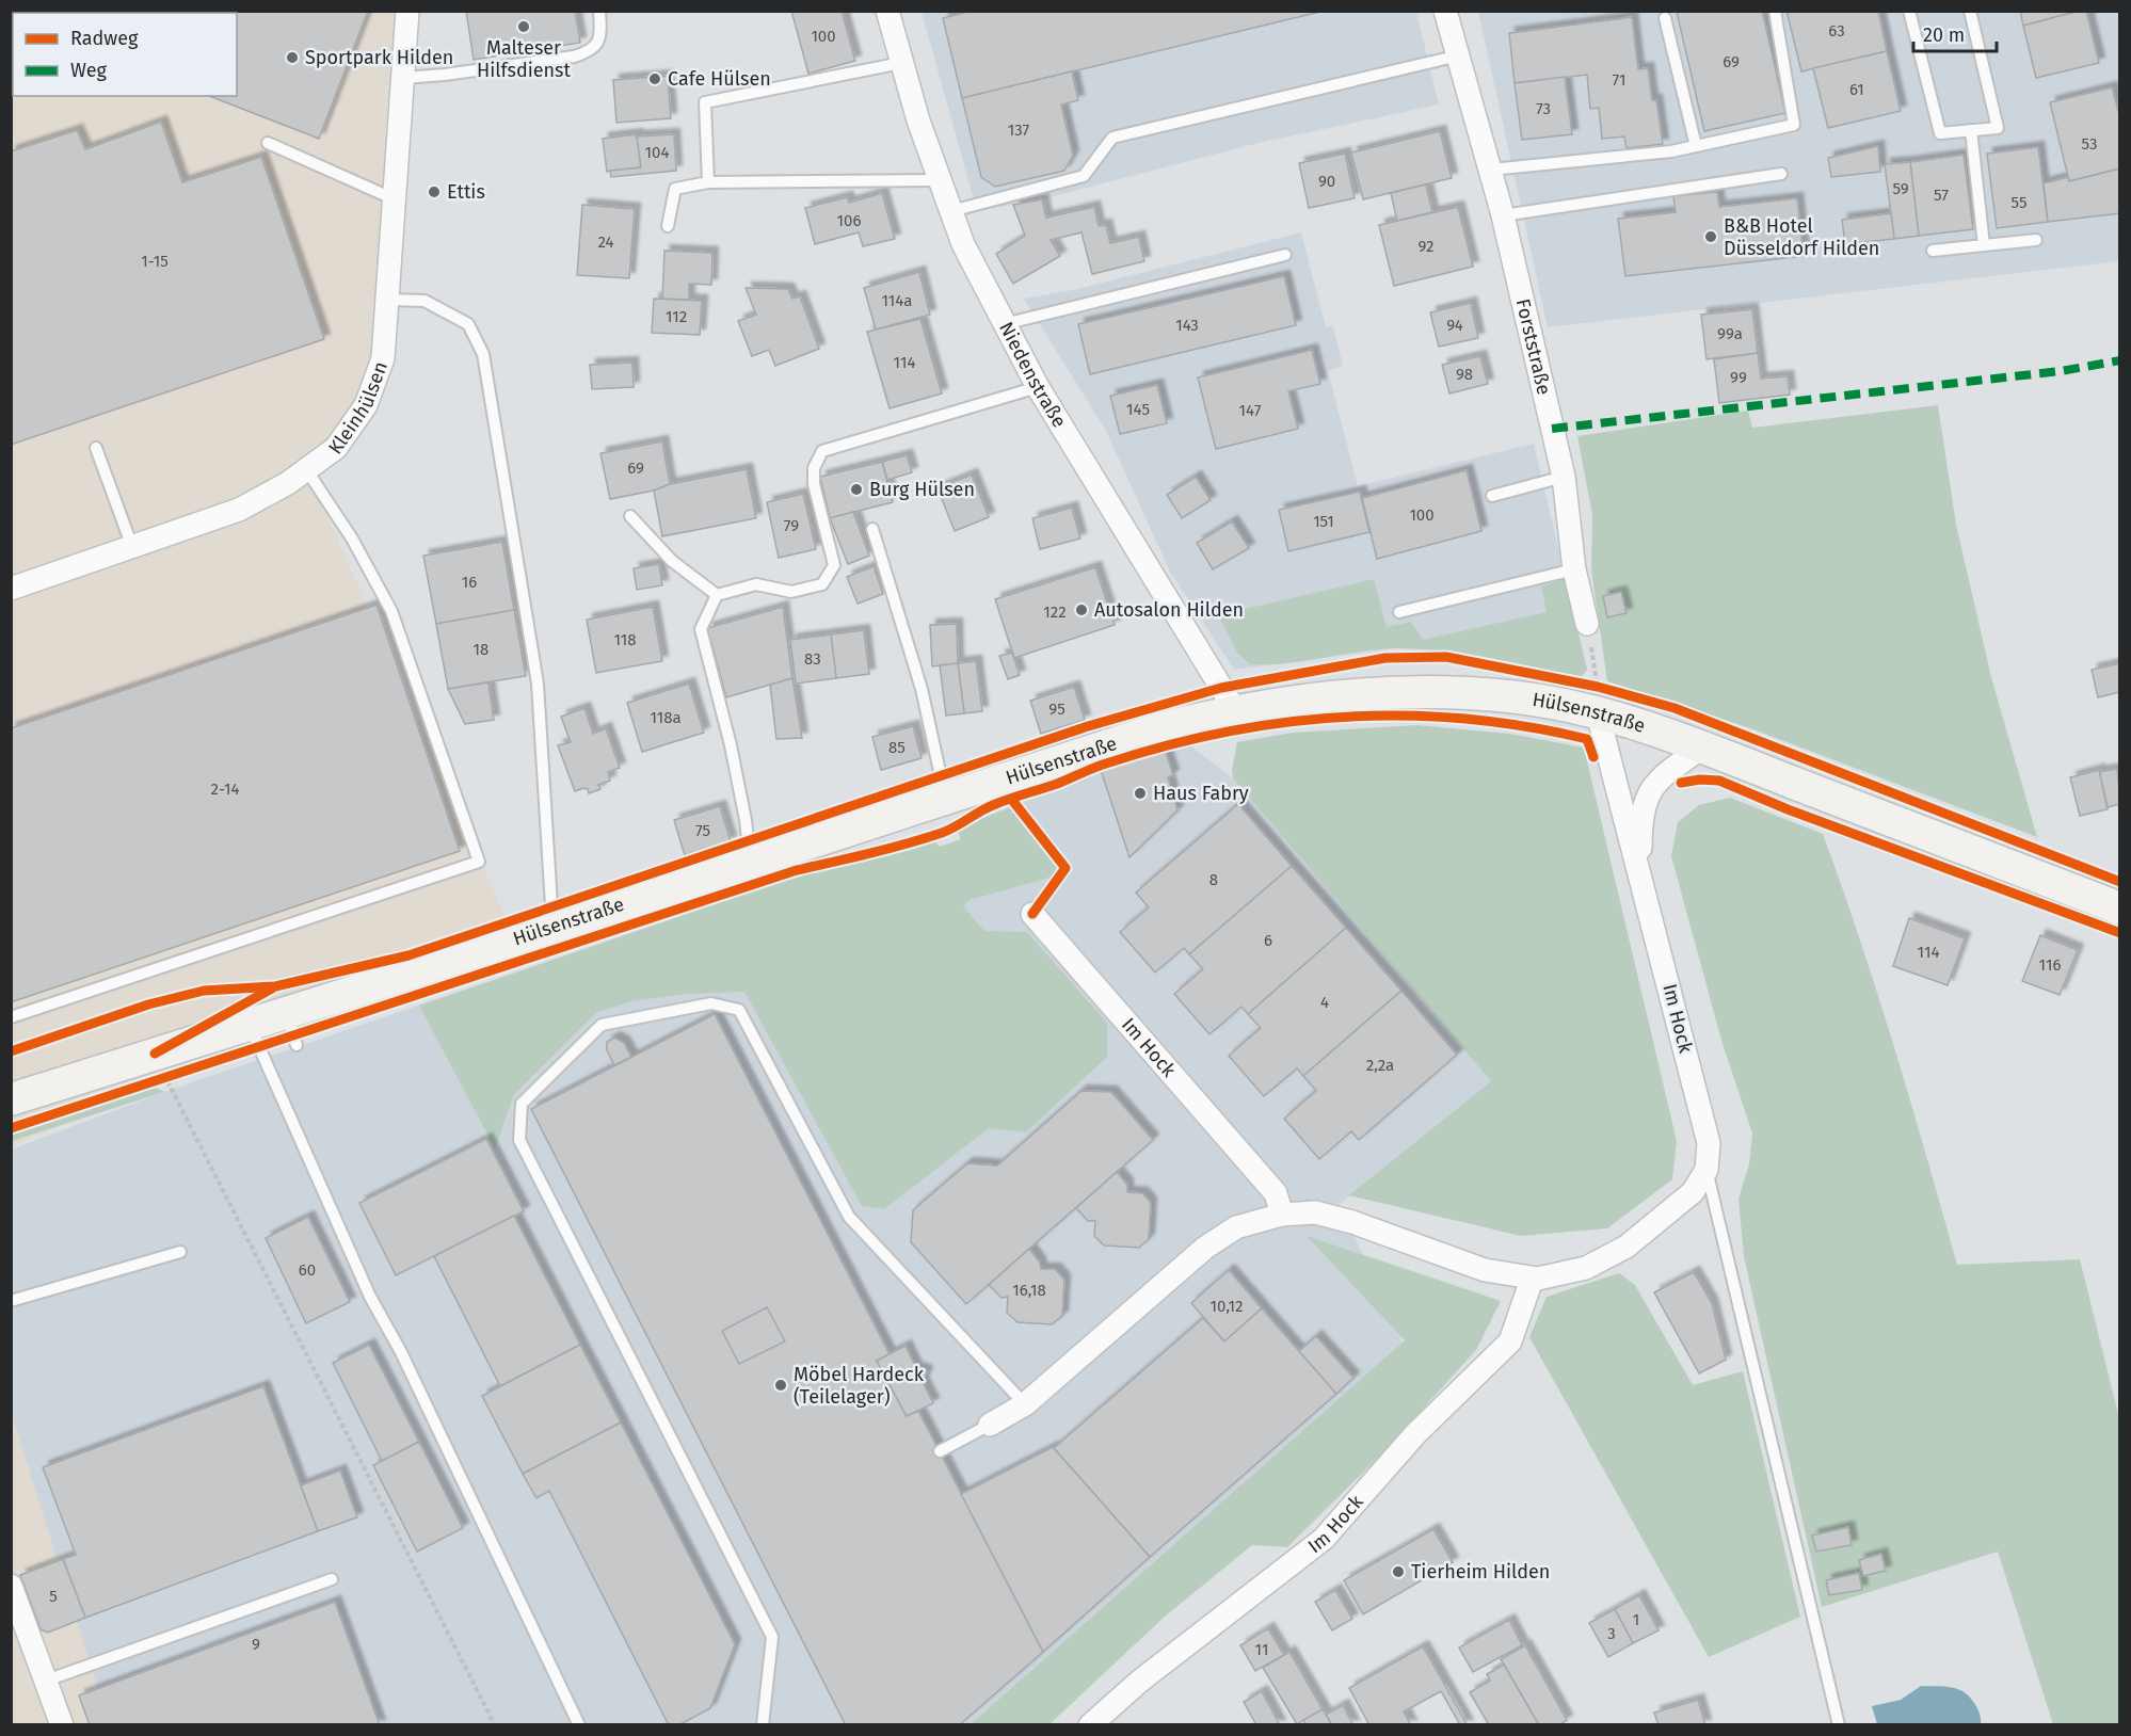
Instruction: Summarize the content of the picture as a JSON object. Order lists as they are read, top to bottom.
{
  "streets": {
    "main road": ["Hülsenstraße"],
    "street": [
      "Forststraße",
      "Niedenstraße",
      "Kleinhülsen",
      "Im Hock"
    ]
  },
  "crossings": [
    ["Niedenstraße", "Hülsenstraße"],
    ["Hülsenstraße", "Im Hock"]
  ],
  "places": [
    "Malteser Hilfsdienst",
    "Sportpark Hilden",
    "Cafe Hülsen",
    "Ettis",
    "B&B Hotel Düsseldorf Hilden",
    "Burg Hülsen",
    "Autosalon Hilden",
    "Haus Fabry",
    "Möbel Hardeck (Teilelager)",
    "Tierheim Hilden"
  ],
  "house_numbers": [
    "63",
    "100",
    "69",
    "71",
    "61",
    "73",
    "137",
    "53",
    "104",
    "90",
    "59",
    "57",
    "55",
    "106",
    "24",
    "92",
    "1-15",
    "114a",
    "112",
    "143",
    "94",
    "99a",
    "114",
    "98",
    "99",
    "145",
    "147",
    "69",
    "100",
    "151",
    "79",
    "16",
    "122",
    "118",
    "18",
    "83",
    "95",
    "118a",
    "85",
    "2-14",
    "75",
    "8",
    "6",
    "114",
    "116",
    "4",
    "2,2a",
    "60",
    "16,18",
    "10,12",
    "5",
    "1",
    "3",
    "9",
    "11"
  ],
  "legend": ["Radweg", "Weg"],
  "scale_bar": "20 m"
}
